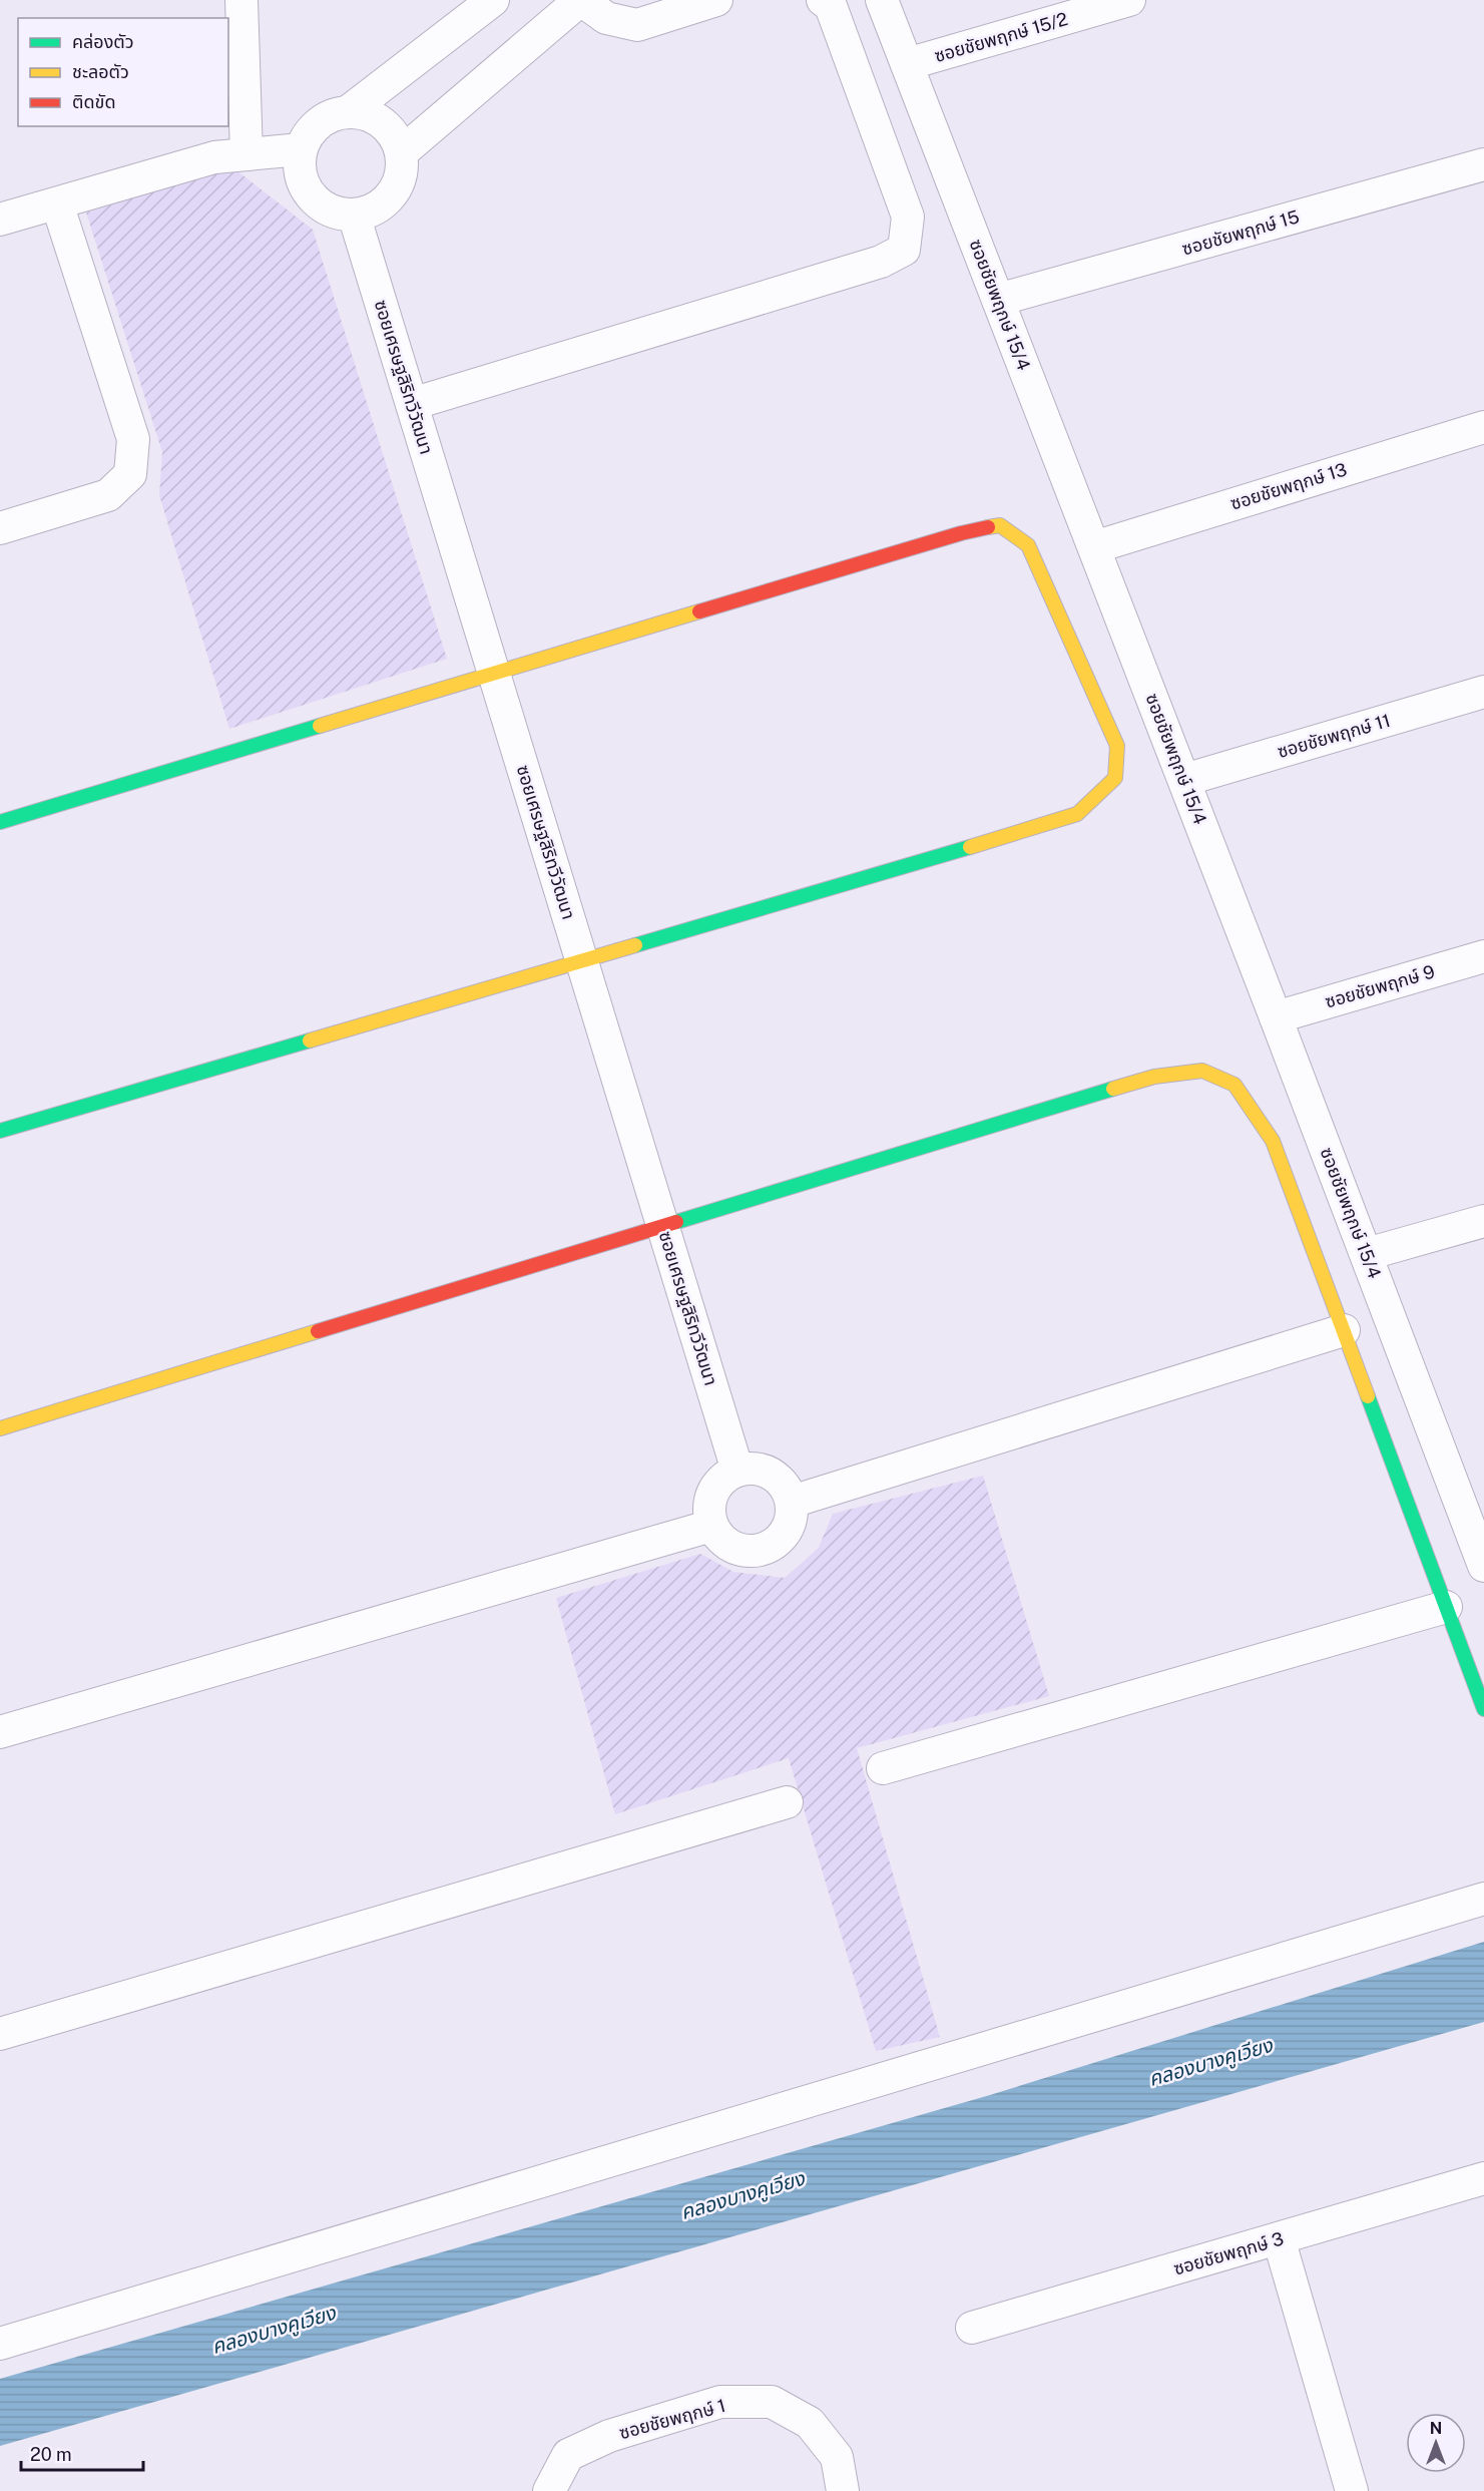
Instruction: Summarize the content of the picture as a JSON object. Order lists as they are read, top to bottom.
{
  "streets": {
    "street": [
      "ซอยชัยพฤกษ์ 15/2",
      "ซอยชัยพฤกษ์ 15",
      "ซอยชัยพฤกษ์ 15/4",
      "ซอยเศรษฐสิริทวีวัฒนา",
      "ซอยชัยพฤกษ์ 13",
      "ซอยชัยพฤกษ์ 11",
      "ซอยชัยพฤกษ์ 9",
      "ซอยชัยพฤกษ์ 3",
      "ซอยชัยพฤกษ์ 1"
    ]
  },
  "crossings": [
    ["ซอยชัยพฤกษ์ 15/2", "ซอยชัยพฤกษ์ 15/4"],
    ["ซอยชัยพฤกษ์ 15", "ซอยชัยพฤกษ์ 15/4"],
    ["ซอยชัยพฤกษ์ 15/4", "ซอยชัยพฤกษ์ 13"],
    ["ซอยชัยพฤกษ์ 15/4", "ซอยชัยพฤกษ์ 11"],
    ["ซอยชัยพฤกษ์ 15/4", "ซอยชัยพฤกษ์ 9"]
  ],
  "water": ["คลองบางคูเวียง"],
  "legend": ["คล่องตัว", "ชะลอตัว", "ติดขัด"],
  "scale_bar": "20 m",
  "north": "top"
}
